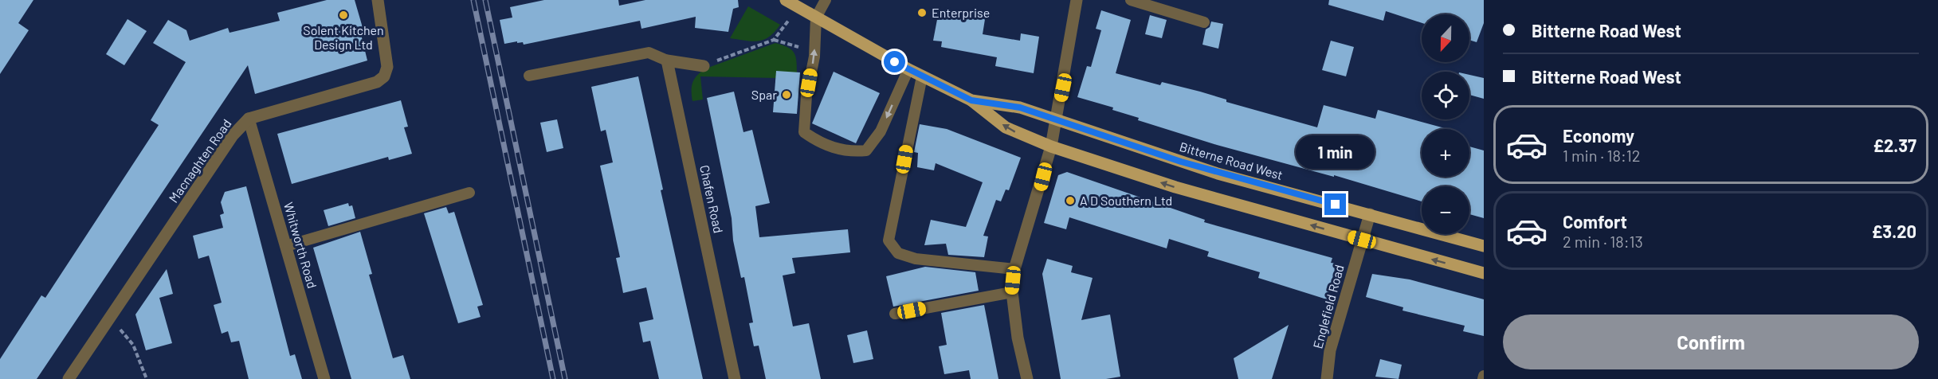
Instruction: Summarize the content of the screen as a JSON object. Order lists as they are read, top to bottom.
{
  "streets": {
    "main road": ["Bitterne Road West"],
    "street": [
      "Macnaghten Road",
      "Chafen Road",
      "Whitworth Road",
      "Englefield Road"
    ]
  },
  "crossings": [
    ["Macnaghten Road", "Whitworth Road"],
    ["Bitterne Road West", "Englefield Road"]
  ],
  "places": [
    "Enterprise",
    "Solent Kitchen Design Ltd",
    "Spar",
    "A D Southern Ltd"
  ],
  "north": "bottom",
  "page": {
    "banner": ["Bitterne Road West", "Bitterne Road West"],
    "map_buttons": ["+", "−"],
    "list": [
      {
        "name": "Economy",
        "note": "1 min · 18:12",
        "value": "£2.37"
      },
      {
        "name": "Comfort",
        "note": "2 min · 18:13",
        "value": "£3.20"
      }
    ],
    "bubble": "1 min",
    "buttons": "Confirm"
  }
}
